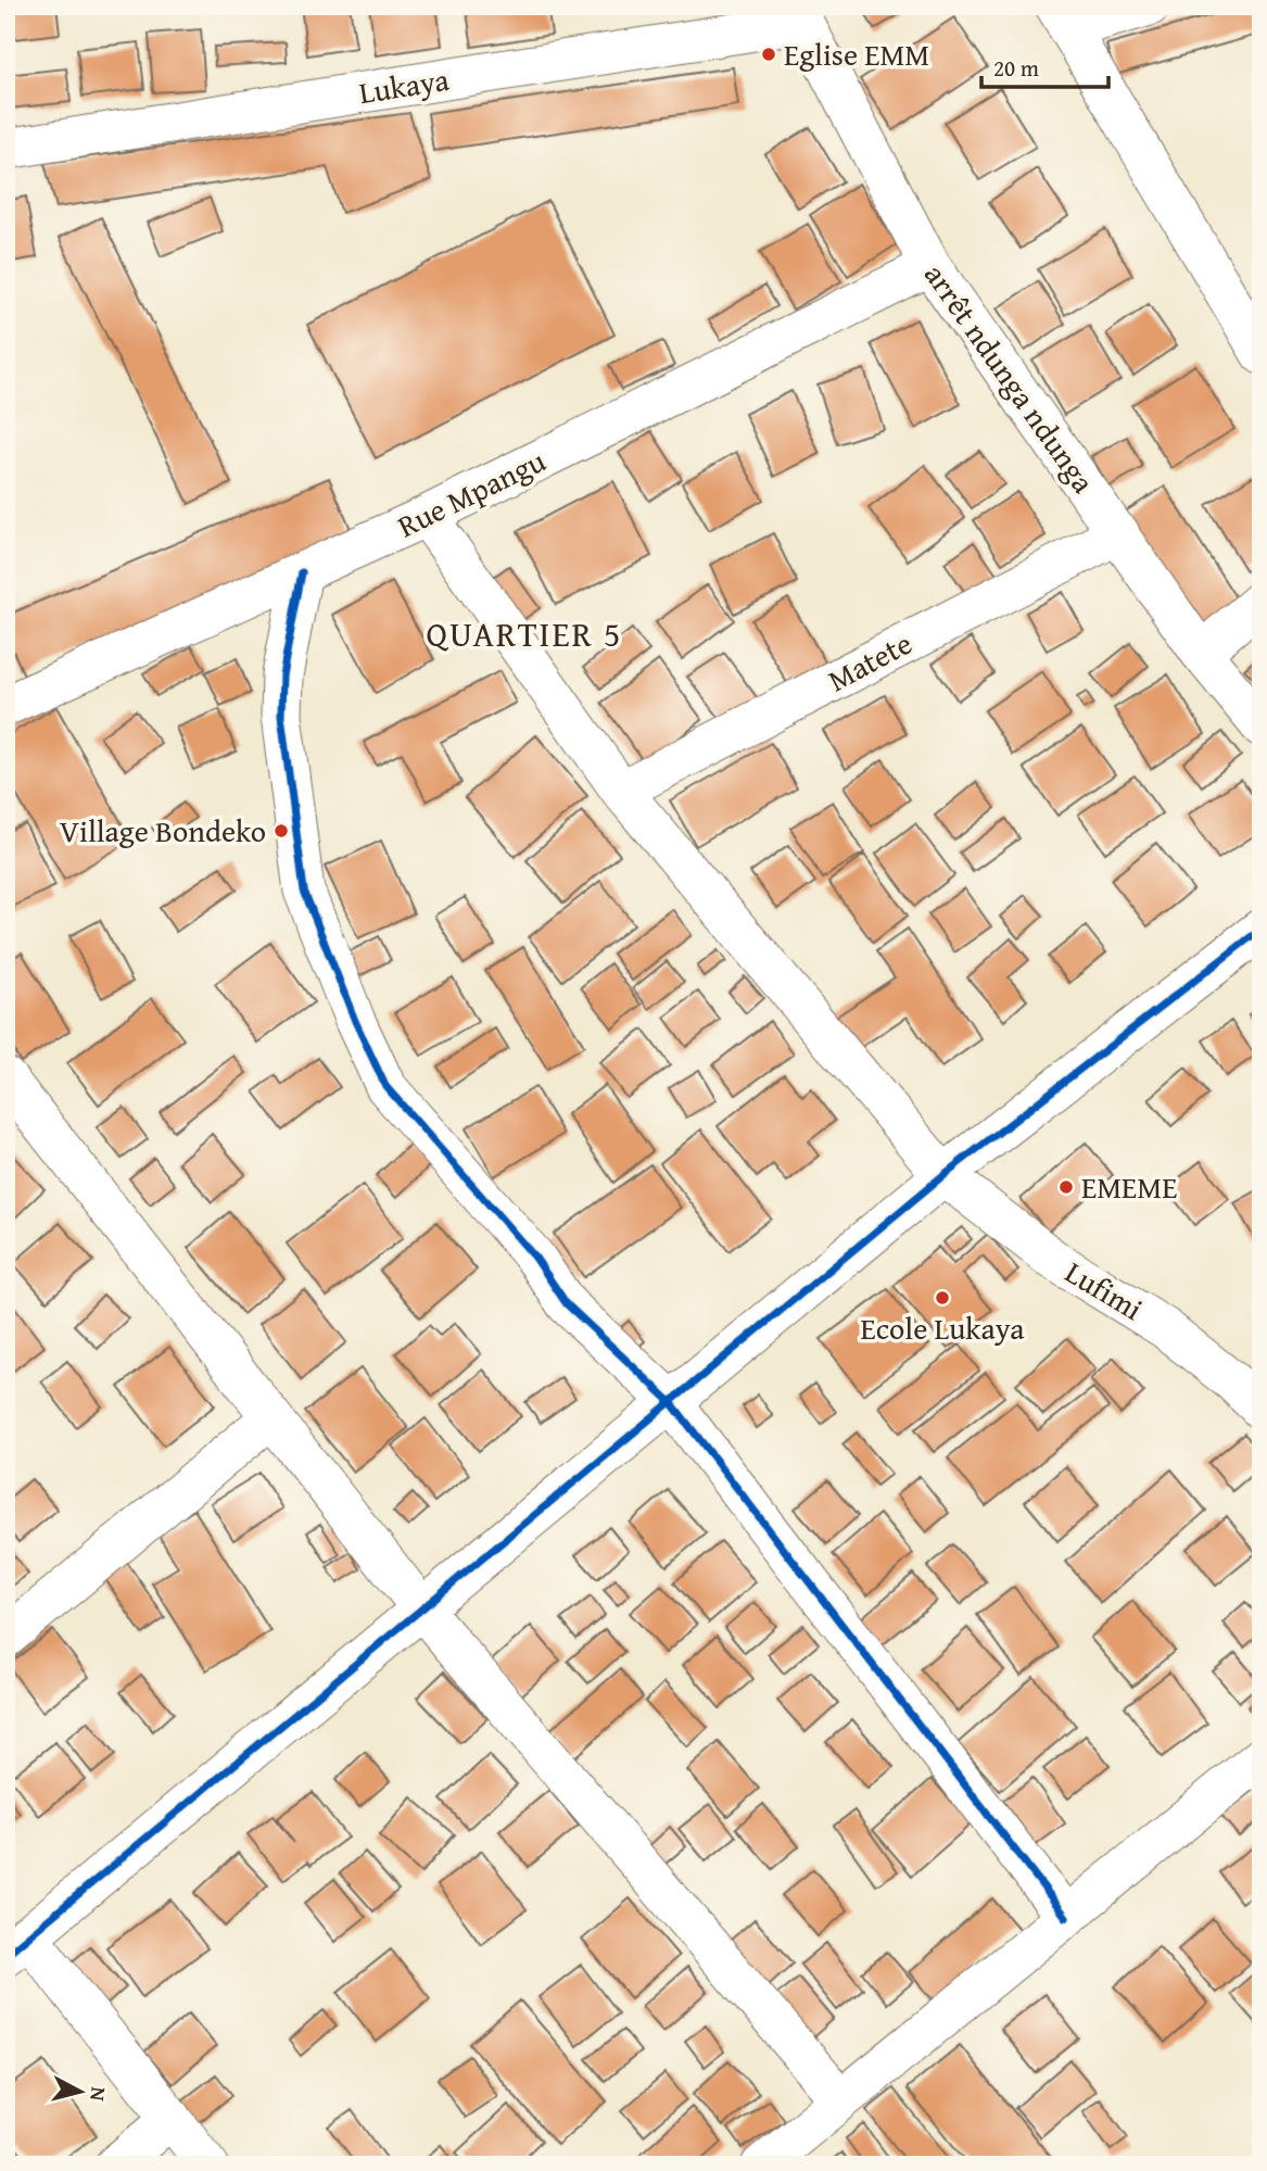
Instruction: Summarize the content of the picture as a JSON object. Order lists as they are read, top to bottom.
{
  "streets": {
    "street": [
      "Lukaya",
      "arrêt ndunga ndunga",
      "Rue Mpangu",
      "Matete",
      "Lufimi"
    ]
  },
  "crossings": [
    ["Lukaya", "arrêt ndunga ndunga"],
    ["arrêt ndunga ndunga", "Rue Mpangu"],
    ["arrêt ndunga ndunga", "Matete"],
    ["Rue Mpangu", "Lufimi"],
    ["Matete", "Lufimi"]
  ],
  "districts": ["QUARTIER 5"],
  "places": [
    "Eglise EMM",
    "Village Bondeko",
    "EMEME",
    "Ecole Lukaya"
  ],
  "scale_bar": "20 m",
  "north": "right"
}
